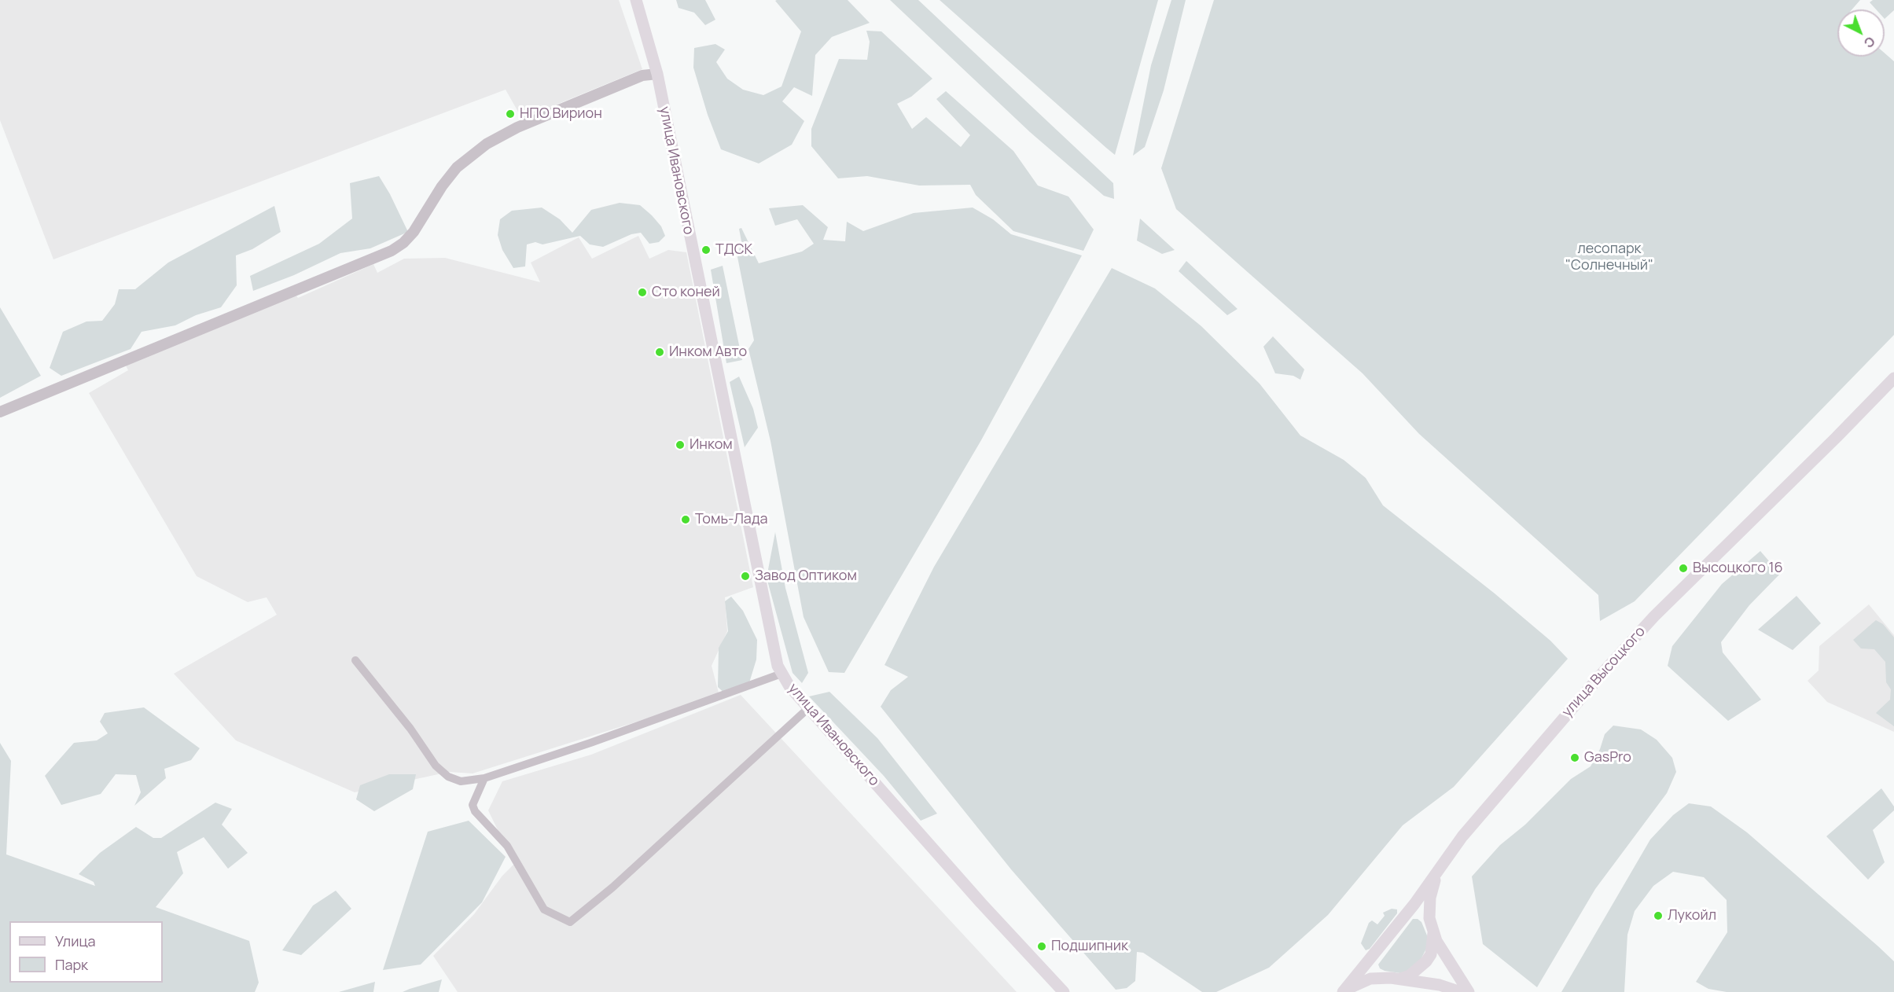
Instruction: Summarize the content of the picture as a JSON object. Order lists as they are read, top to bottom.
{
  "streets": {
    "main road": ["улица Ивановского", "улица Высоцкого"]
  },
  "parks": ["лесопарк \"Солнечный\""],
  "places": [
    "НПО Вирион",
    "ТДСК",
    "Сто коней",
    "Инком Авто",
    "Инком",
    "Томь-Лада",
    "Высоцкого 16",
    "Завод Оптиком",
    "GasPro",
    "Лукойл",
    "Подшипник"
  ],
  "legend": ["Улица", "Парк"],
  "north": "bottom right"
}
